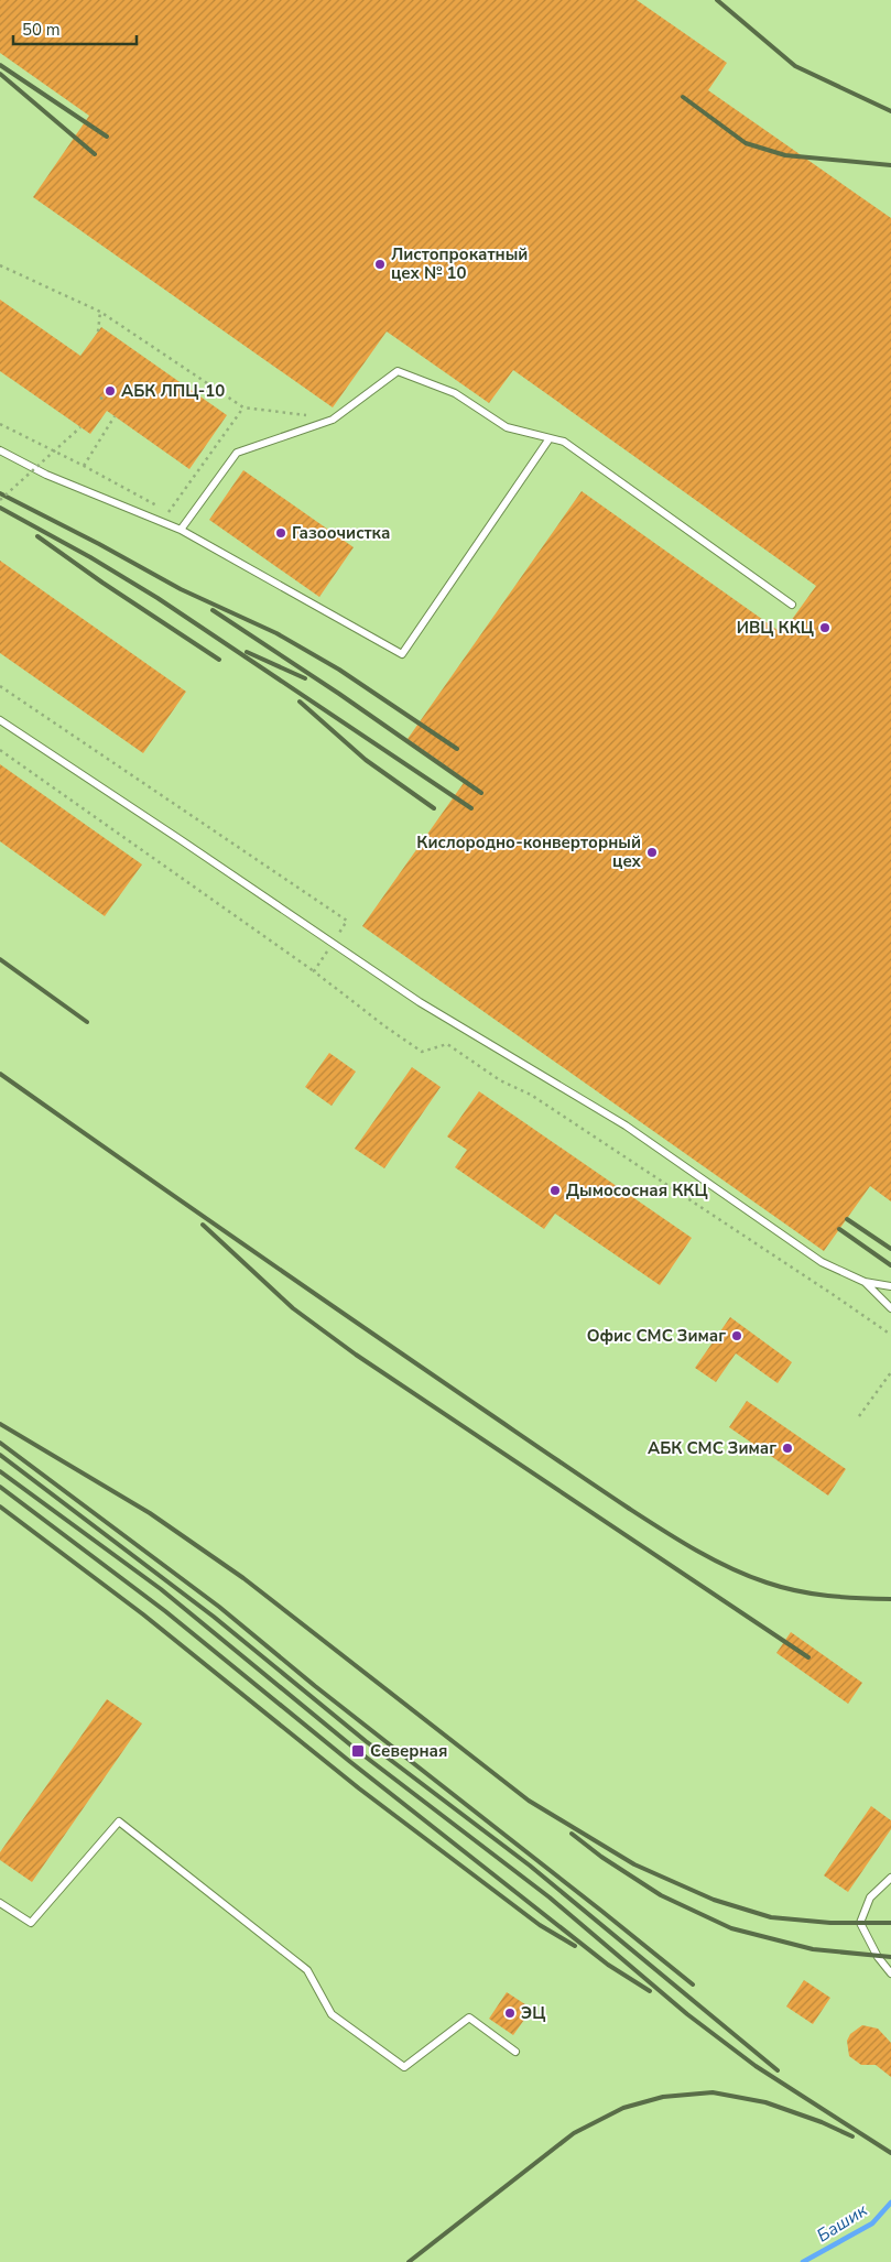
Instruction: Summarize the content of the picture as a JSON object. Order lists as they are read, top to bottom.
{
  "water": ["Башик"],
  "places": {
    "other": [
      "Листопрокатный цех № 10",
      "АБК ЛПЦ-10",
      "Газоочистка",
      "ИВЦ ККЦ",
      "Кислородно-конверторный цех",
      "Дымососная ККЦ",
      "Офис СМС Зимаг",
      "АБК СМС Зимаг",
      "ЭЦ"
    ],
    "transit": ["Северная"]
  },
  "scale_bar": "50 m"
}
